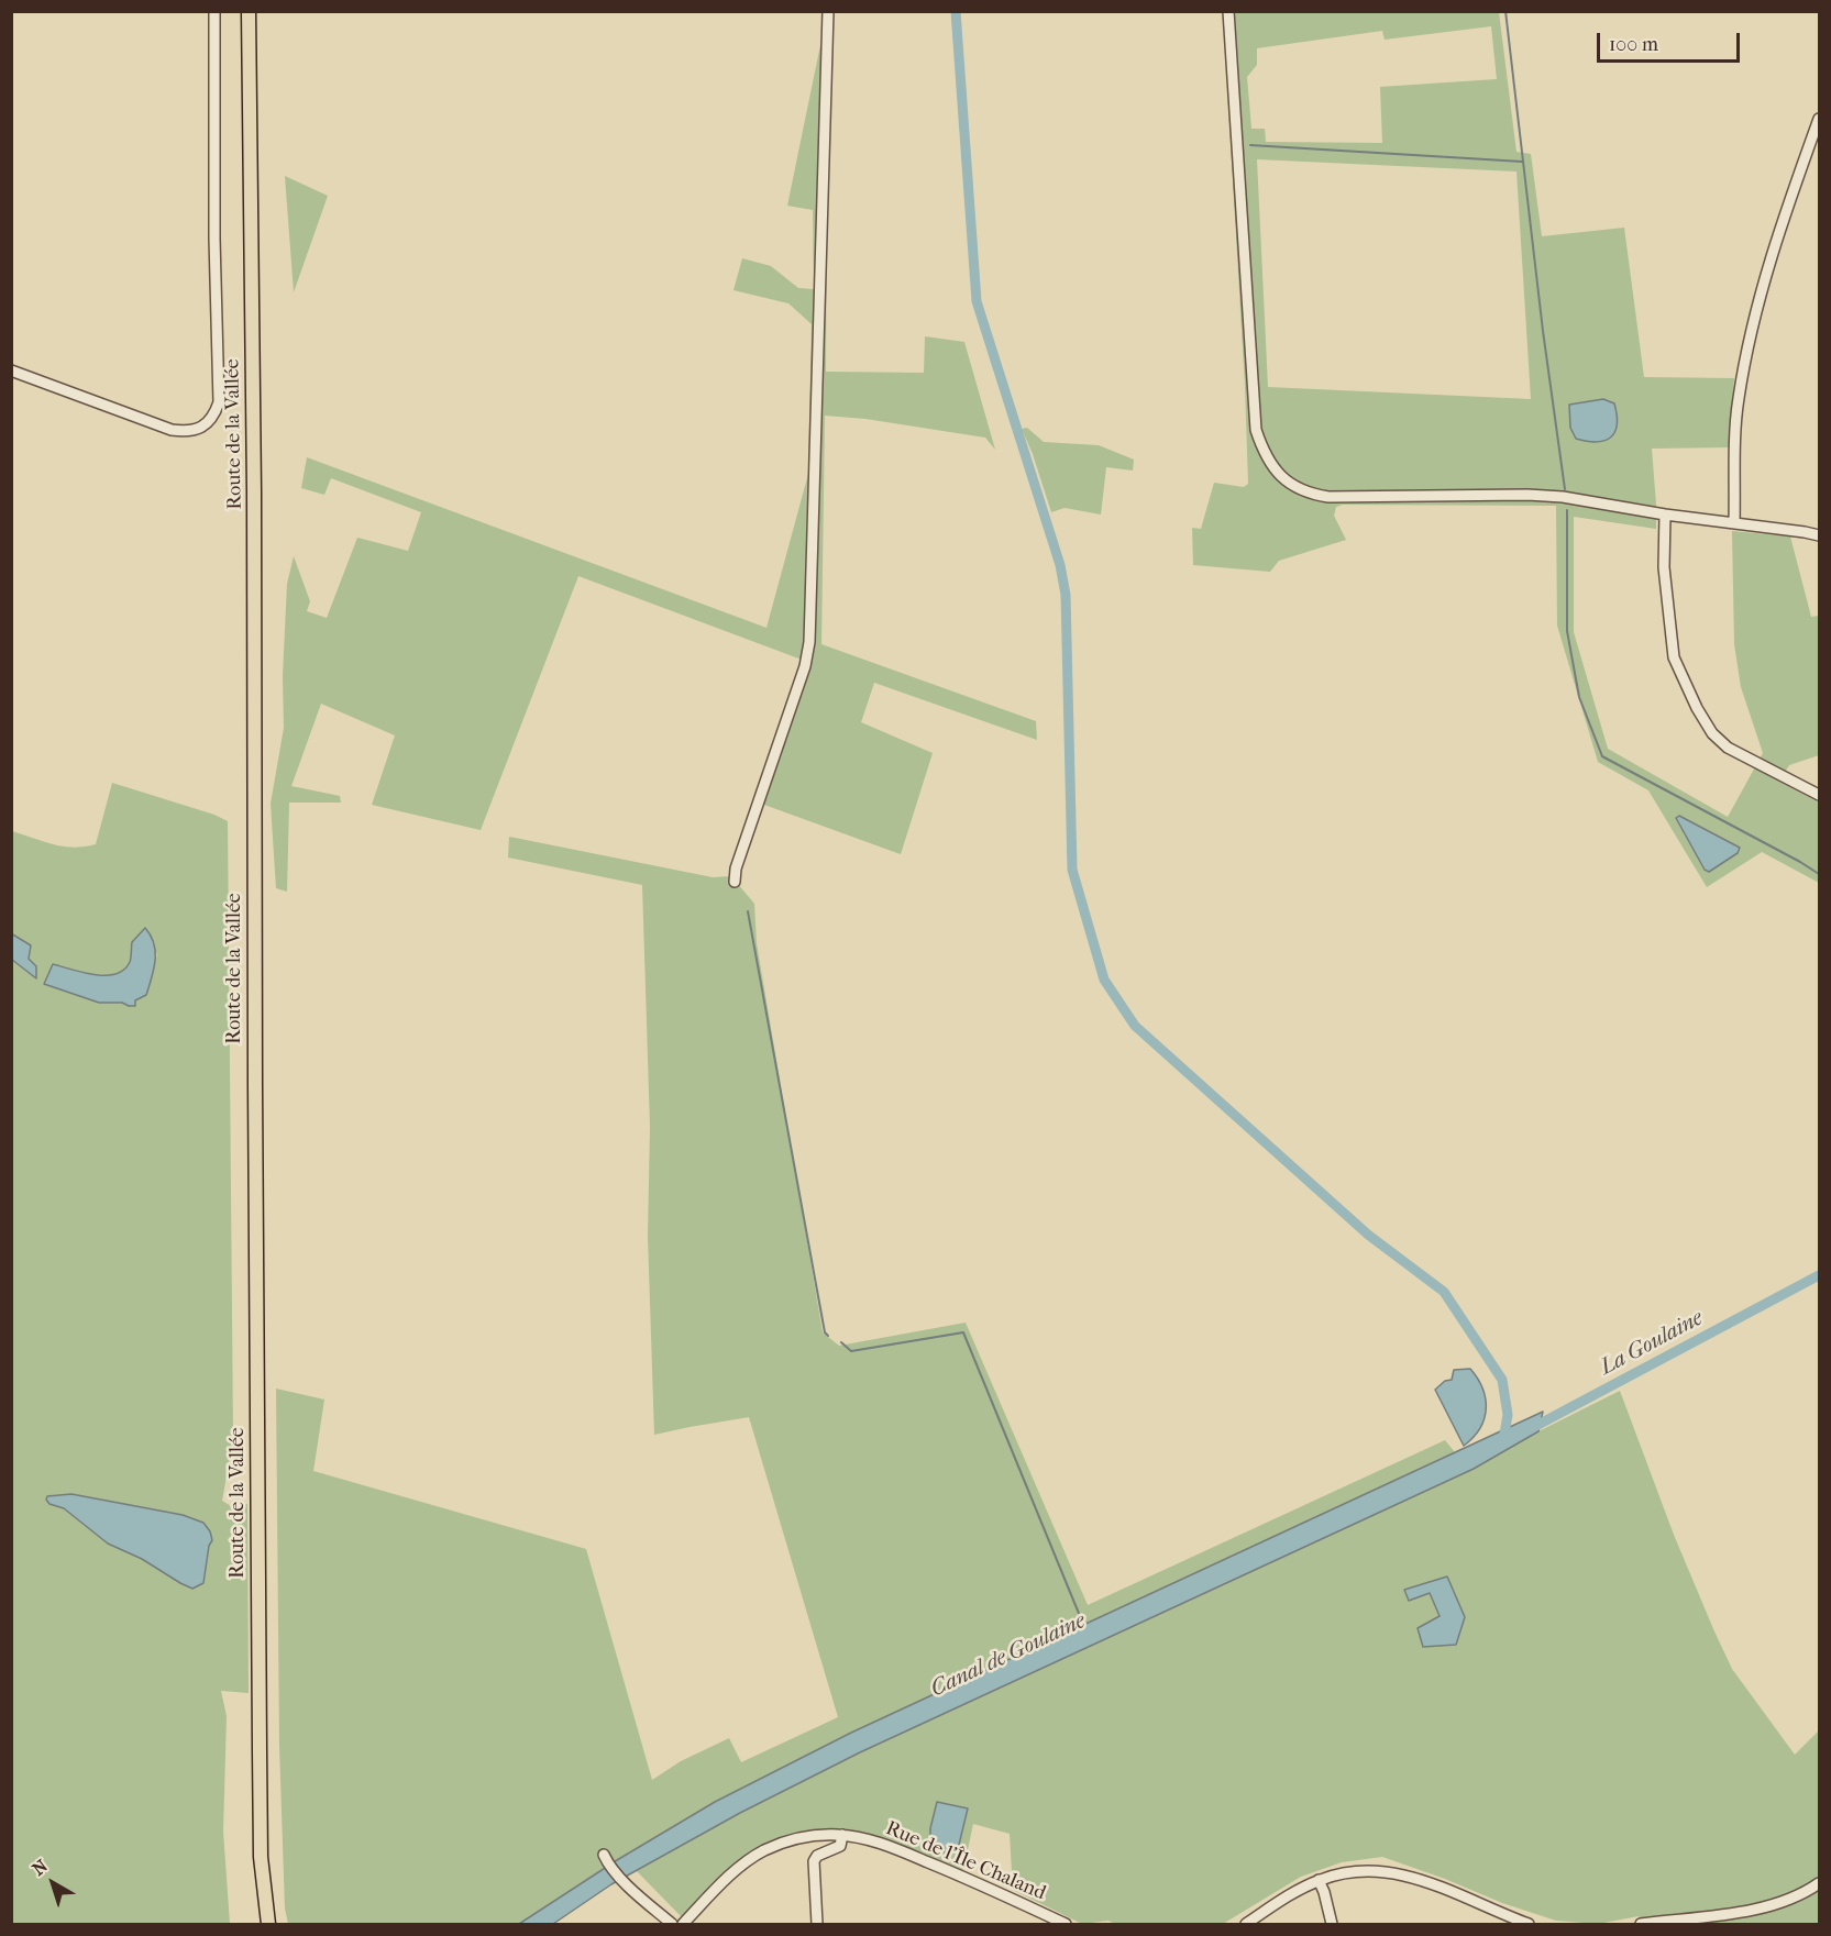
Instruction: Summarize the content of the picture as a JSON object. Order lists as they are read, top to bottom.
{
  "streets": {
    "main road": ["Route de la Vallée"],
    "street": ["Rue de l'Île Chaland"]
  },
  "water": ["La Goulaine", "Canal de Goulaine"],
  "scale_bar": "100 m",
  "north": "top left"
}
